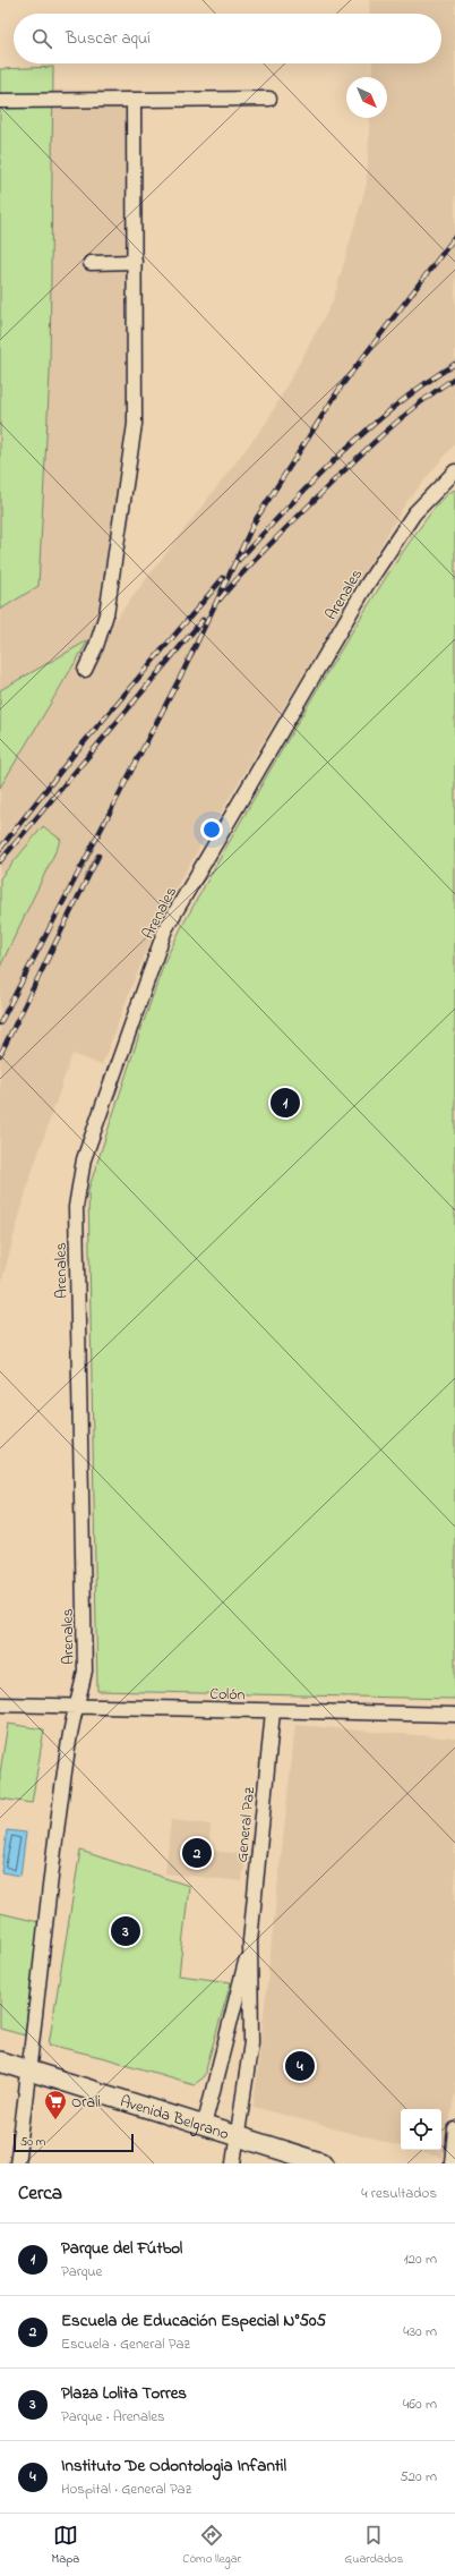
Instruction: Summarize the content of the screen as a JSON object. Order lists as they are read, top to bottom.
{
  "streets": {
    "main road": ["Avenida Belgrano"],
    "street": ["Arenales", "Colón", "General Paz"]
  },
  "crossings": [
    ["Arenales", "Colón"],
    ["Arenales", "Avenida Belgrano"],
    ["Colón", "General Paz"],
    ["General Paz", "Avenida Belgrano"]
  ],
  "places": {
    "supermarket": ["Orali"]
  },
  "scale_bar": "50 m",
  "north": "bottom right",
  "page": {
    "search": "Buscar aquí",
    "pins": [
      "1",
      "2",
      "3",
      "4"
    ],
    "scale": "50 m",
    "heading": ["Cerca", "4 resultados"],
    "list": [
      {
        "mark": "1",
        "name": "Parque del Fútbol",
        "note": "Parque",
        "value": "120 m"
      },
      {
        "mark": "2",
        "name": "Escuela de Educación Especial N°505",
        "note": "Escuela · General Paz",
        "value": "430 m"
      },
      {
        "mark": "3",
        "name": "Plaza Lolita Torres",
        "note": "Parque · Arenales",
        "value": "460 m"
      },
      {
        "mark": "4",
        "name": "Instituto De Odontologia Infantil",
        "note": "Hospital · General Paz",
        "value": "520 m"
      }
    ],
    "nav": ["Mapa", "Cómo llegar", "Guardados"]
  }
}
